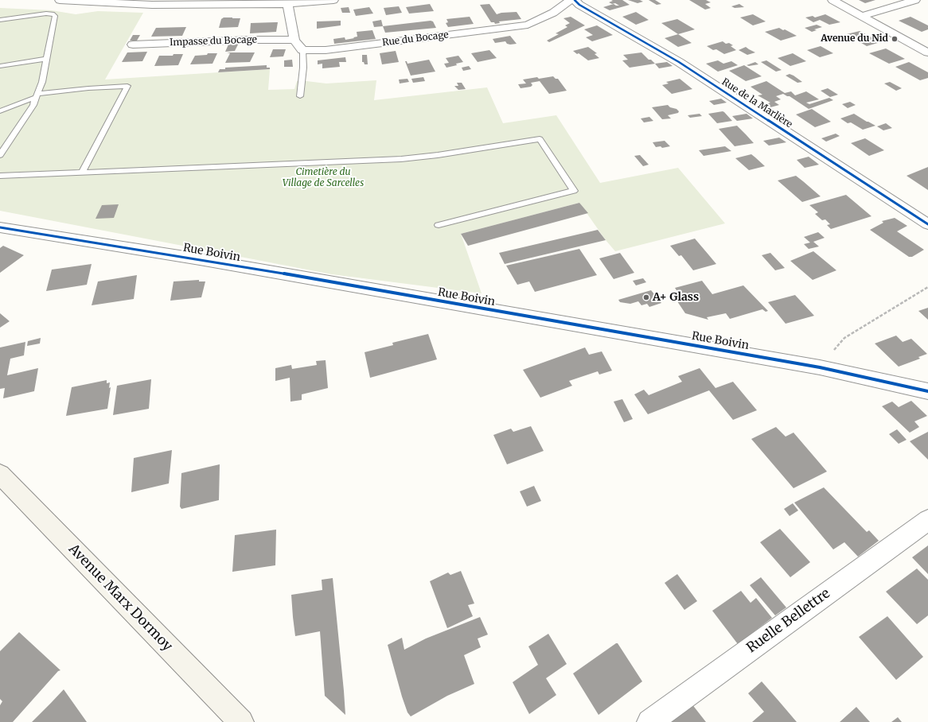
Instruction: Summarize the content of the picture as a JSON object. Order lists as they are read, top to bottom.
{
  "streets": {
    "main road": ["Avenue Marx Dormoy"],
    "street": [
      "Rue du Bocage",
      "Impasse du Bocage",
      "Rue de la Marlière",
      "Rue Boivin",
      "Ruelle Bellettre"
    ]
  },
  "parks": ["Cimetière du Village de Sarcelles"],
  "places": ["Avenue du Nid", "A+ Glass"]
}
